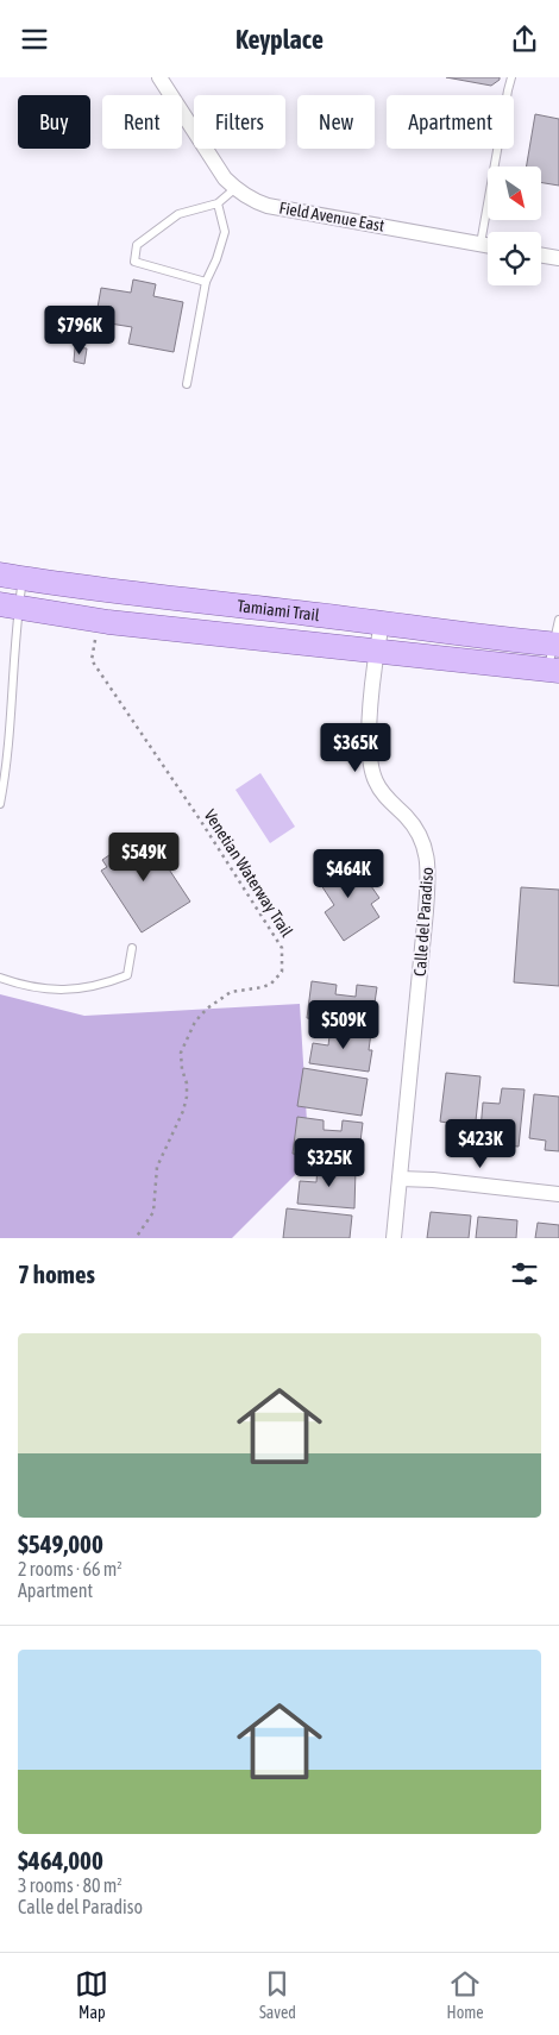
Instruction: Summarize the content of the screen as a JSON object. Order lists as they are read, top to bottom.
{
  "streets": {
    "main road": ["Tamiami Trail"],
    "street": ["Field Avenue East", "Calle del Paradiso"],
    "path": ["Venetian Waterway Trail"]
  },
  "crossings": [
    ["Tamiami Trail", "Calle del Paradiso"]
  ],
  "north": "bottom right",
  "page": {
    "header": "Keyplace",
    "chip": [
      "Buy",
      "Rent",
      "Filters",
      "New",
      "Apartment"
    ],
    "price": [
      "$796K",
      "$365K",
      "$549K",
      "$464K",
      "$509K",
      "$423K",
      "$325K"
    ],
    "heading": "7 homes",
    "list": [
      {
        "name": "$549,000",
        "note": "2 rooms · 66 m² · Apartment"
      },
      {
        "name": "$464,000",
        "note": "3 rooms · 80 m² · Calle del Paradiso"
      }
    ],
    "tabs": ["Map", "Saved", "Home"]
  }
}
